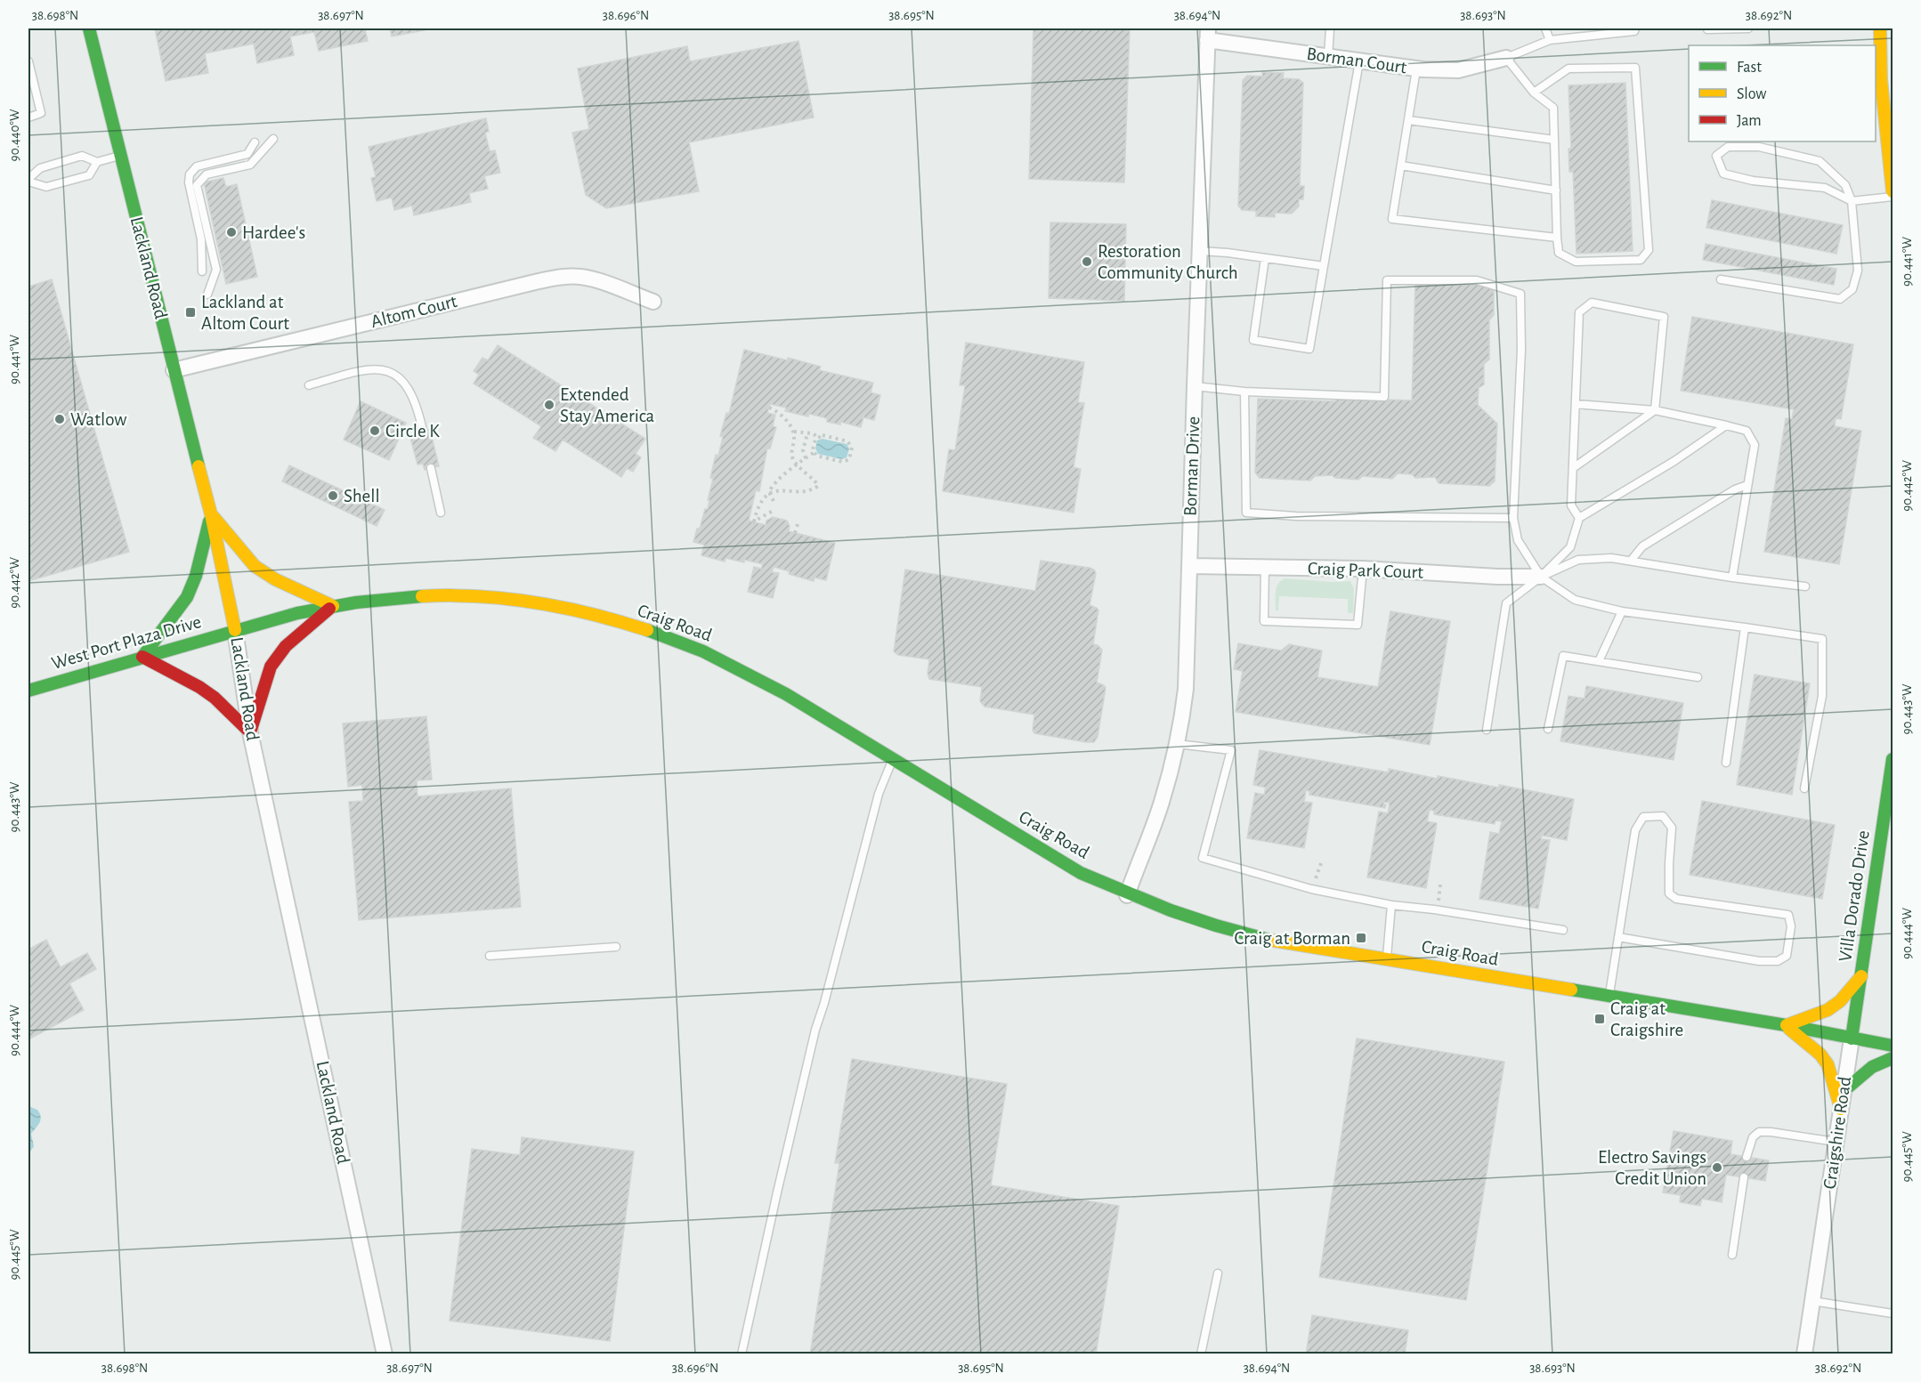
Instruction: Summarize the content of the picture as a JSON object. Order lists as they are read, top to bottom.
{
  "streets": {
    "main road": [
      "Lackland Road",
      "Craig Road",
      "West Port Plaza Drive",
      "Villa Dorado Drive"
    ],
    "street": [
      "Borman Court",
      "Altom Court",
      "Borman Drive",
      "Craig Park Court",
      "Craigshire Road"
    ]
  },
  "crossings": [
    ["Borman Court", "Borman Drive"],
    ["Lackland Road", "Altom Court"],
    ["Lackland Road", "Craig Road"],
    ["Lackland Road", "West Port Plaza Drive"],
    ["Borman Drive", "Craig Park Court"],
    ["Borman Drive", "Craig Road"],
    ["Craig Road", "West Port Plaza Drive"],
    ["Craig Road", "Villa Dorado Drive"],
    ["Craig Road", "Craigshire Road"],
    ["Villa Dorado Drive", "Craigshire Road"]
  ],
  "places": {
    "other": [
      "Hardee's",
      "Restoration Community Church",
      "Extended Stay America",
      "Watlow",
      "Circle K",
      "Shell",
      "Electro Savings Credit Union"
    ],
    "transit": ["Lackland at Altom Court", "Craig at Borman", "Craig at Craigshire"]
  },
  "legend": ["Fast", "Slow", "Jam"],
  "coordinates": [
    "38.698°N",
    "38.697°N",
    "38.696°N",
    "38.695°N",
    "38.694°N",
    "38.693°N",
    "38.692°N",
    "90.440°W",
    "90.441°W",
    "90.442°W",
    "90.443°W",
    "90.444°W",
    "90.445°W"
  ]
}
